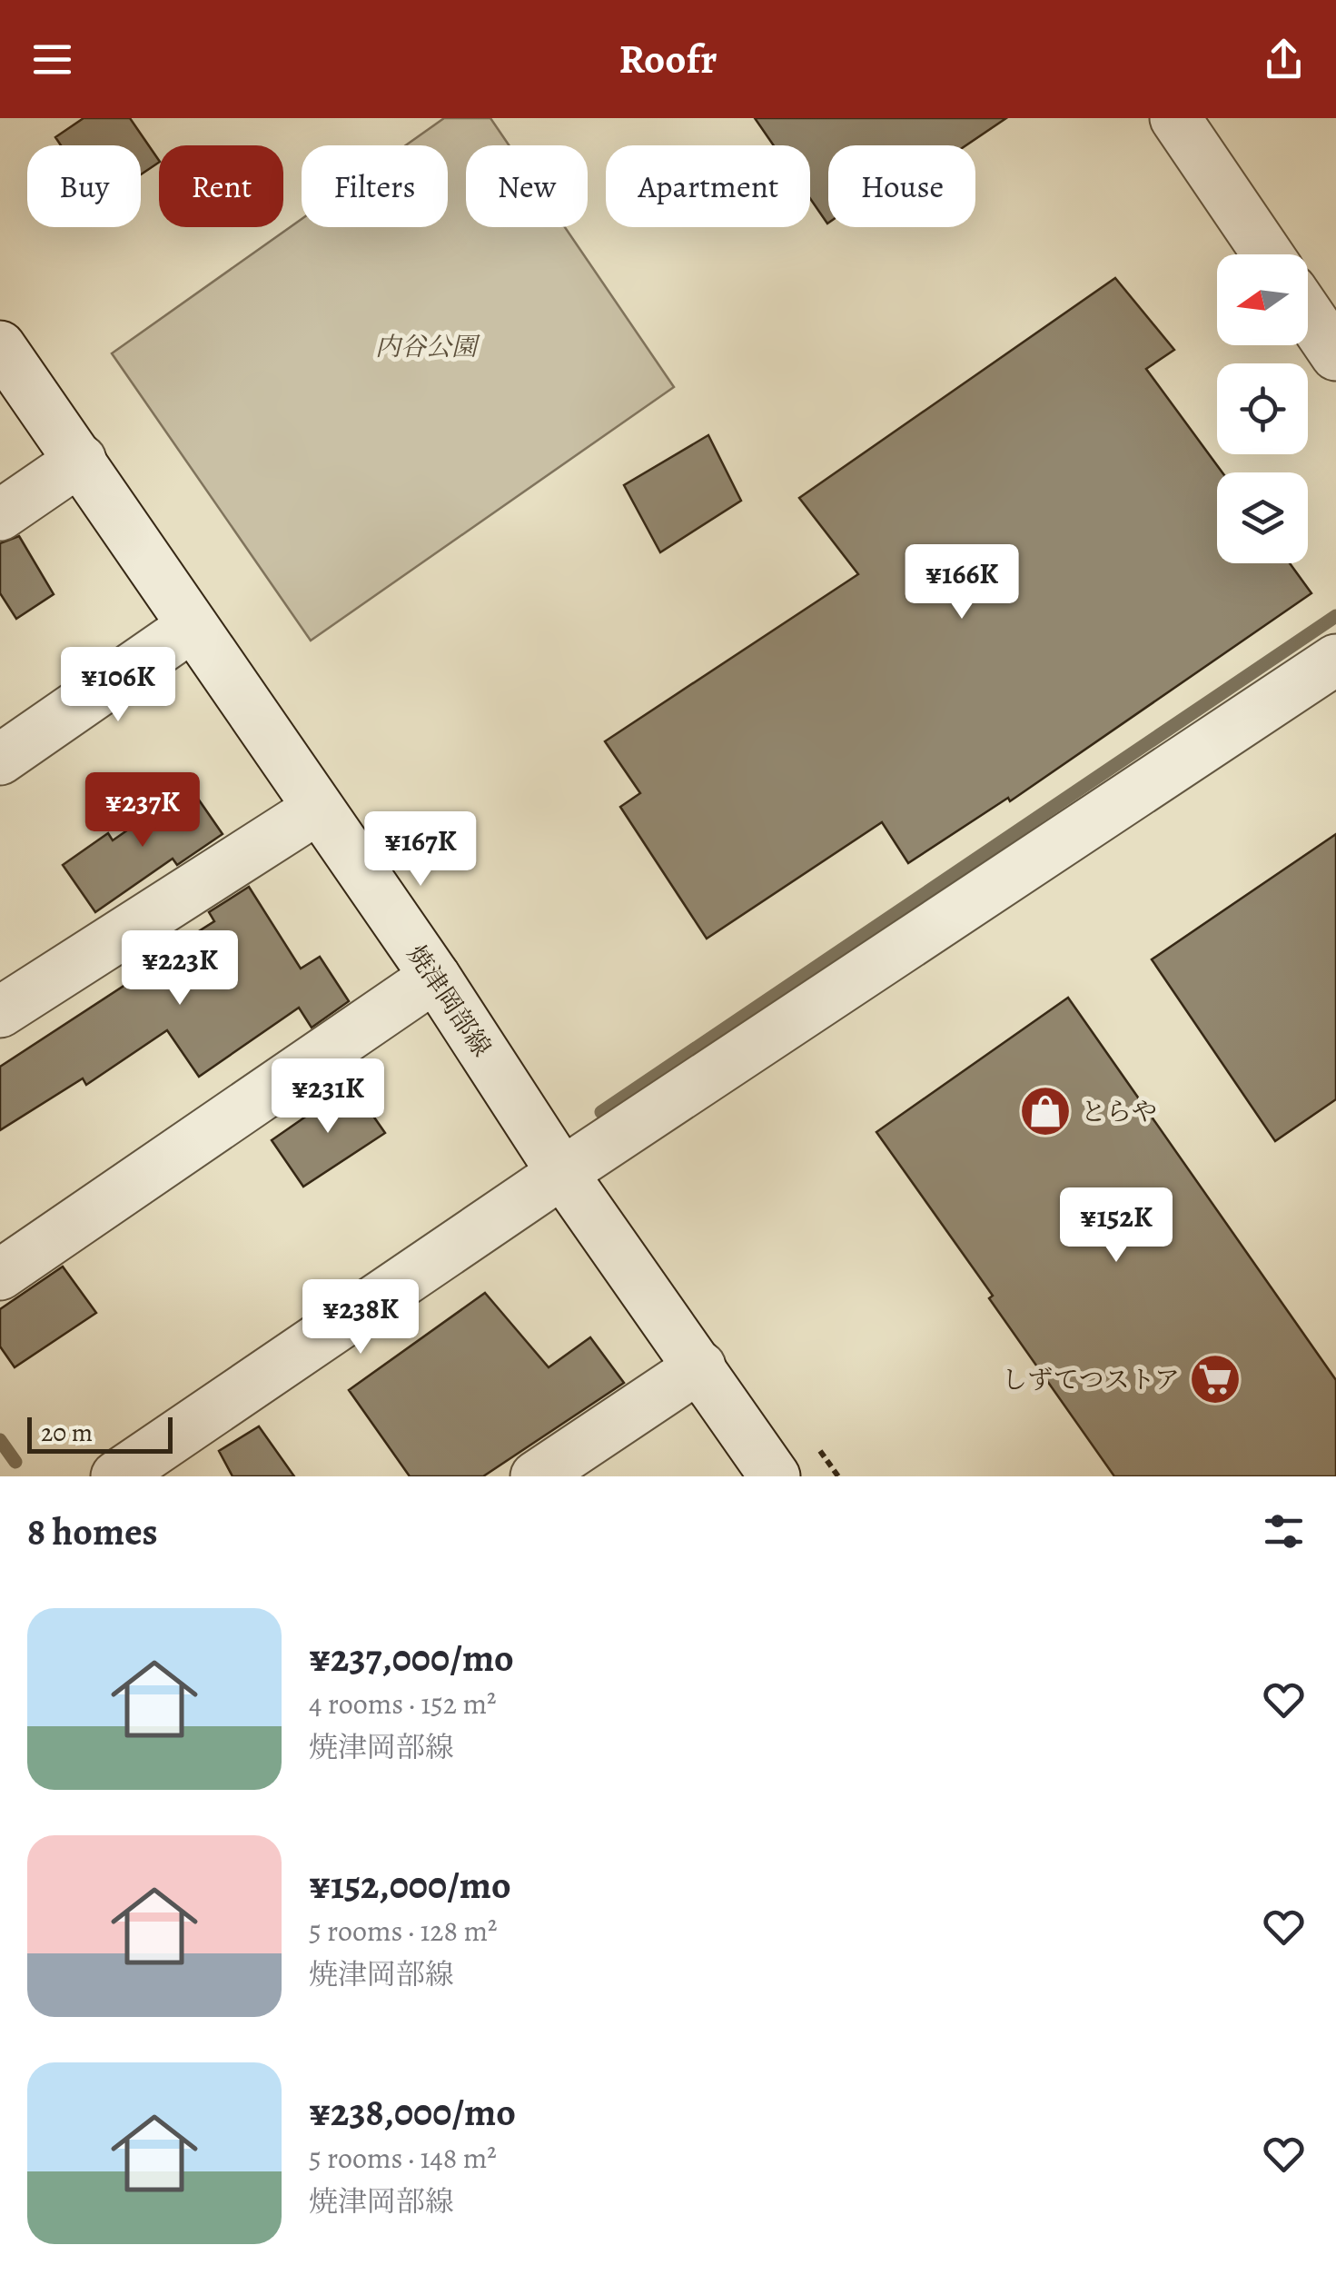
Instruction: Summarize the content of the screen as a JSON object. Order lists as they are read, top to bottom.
{
  "streets": {
    "street": ["焼津岡部線"]
  },
  "parks": ["内谷公園"],
  "places": {
    "shop": ["とらや"],
    "supermarket": ["しずてつストア"]
  },
  "scale_bar": "20 m",
  "north": "left",
  "page": {
    "header": "Roofr",
    "chip": [
      "Buy",
      "Rent",
      "Filters",
      "New",
      "Apartment",
      "House"
    ],
    "price": [
      "¥166K",
      "¥106K",
      "¥237K",
      "¥167K",
      "¥223K",
      "¥231K",
      "¥152K",
      "¥238K"
    ],
    "scale": "20 m",
    "heading": "8 homes",
    "list": [
      {
        "name": "¥237,000/mo",
        "note": "4 rooms · 152 m² · 焼津岡部線"
      },
      {
        "name": "¥152,000/mo",
        "note": "5 rooms · 128 m² · 焼津岡部線"
      },
      {
        "name": "¥238,000/mo",
        "note": "5 rooms · 148 m² · 焼津岡部線"
      }
    ]
  }
}
